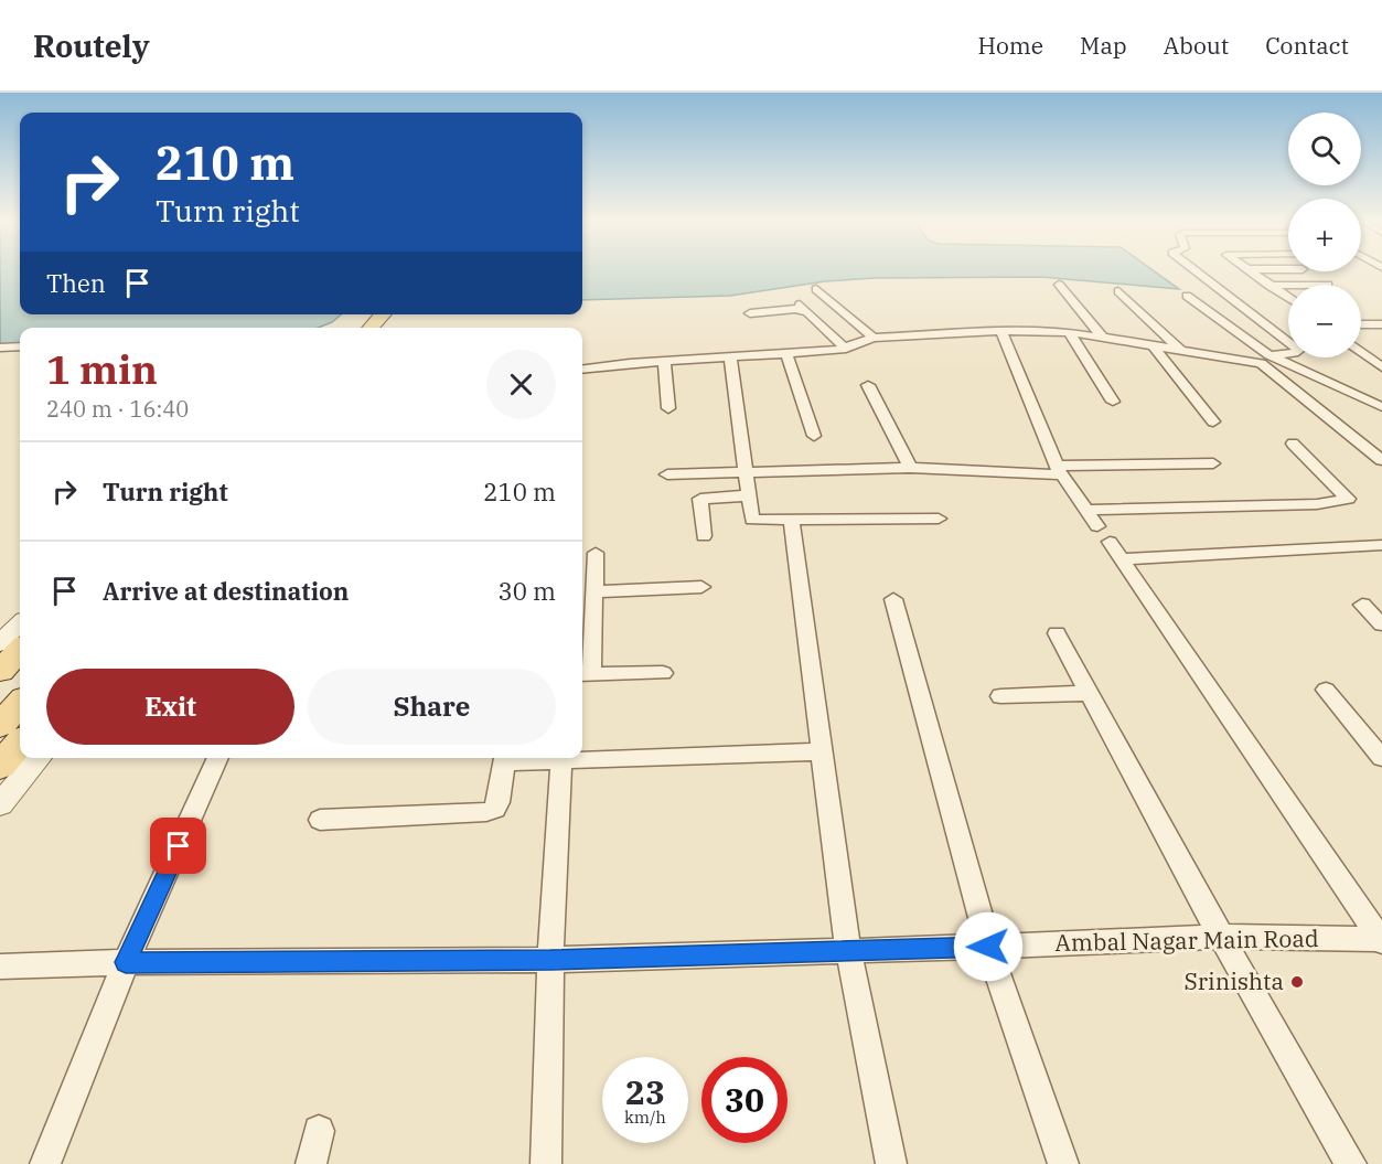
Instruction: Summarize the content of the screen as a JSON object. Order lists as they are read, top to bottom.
{
  "streets": {
    "street": ["Ambal Nagar Main Road"]
  },
  "places": ["Srinishta"],
  "page": {
    "header": "Routely",
    "nav": [
      "Home",
      "Map",
      "About",
      "Contact"
    ],
    "map_buttons": ["+", "−"],
    "turn": ["210 m", "Turn right"],
    "then": "Then",
    "heading": ["1 min", "240 m · 16:40"],
    "list": [
      {
        "name": "Turn right",
        "value": "210 m"
      },
      {
        "name": "Arrive at destination",
        "value": "30 m"
      }
    ],
    "buttons": ["Exit", "Share"],
    "speed": "23 km/h",
    "limit": "30"
  }
}
